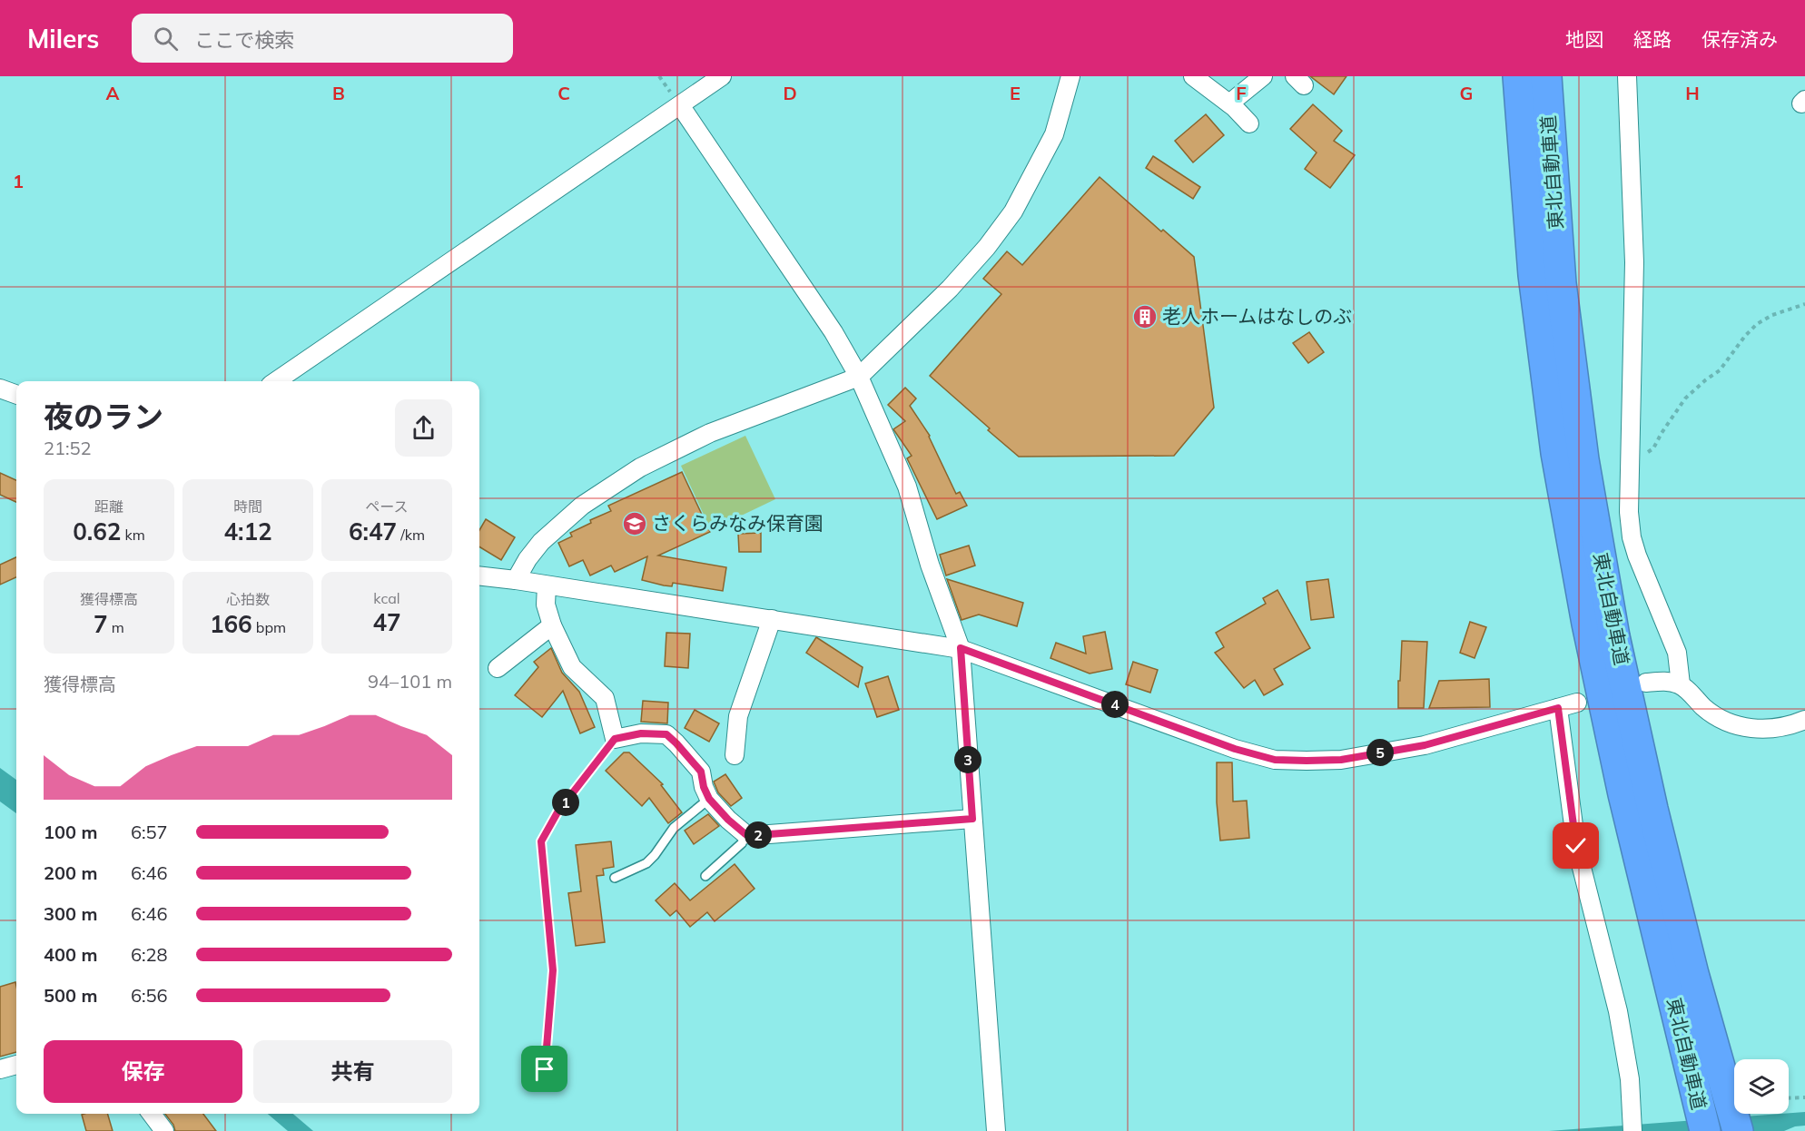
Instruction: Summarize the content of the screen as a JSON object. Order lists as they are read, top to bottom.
{
  "streets": {
    "highway": ["東北自動車道"]
  },
  "places": {
    "building": ["老人ホームはなしのぶ"],
    "school or university": ["さくらみなみ保育園"]
  },
  "page": {
    "header": "Milers",
    "search": "ここで検索",
    "nav": ["地図", "経路", "保存済み"],
    "heading": ["夜のラン", "21:52"],
    "stats": [
      ["距離", "0.62 km"],
      ["時間", "4:12"],
      ["ペース", "6:47 /km"],
      ["獲得標高", "7 m"],
      ["心拍数", "166 bpm"],
      ["kcal", "47"]
    ],
    "chart": ["獲得標高", "94–101 m"],
    "pins": [
      "4",
      "5",
      "3",
      "1",
      "2"
    ],
    "list": [
      {
        "name": "100 m",
        "note": "6:57"
      },
      {
        "name": "200 m",
        "note": "6:46"
      },
      {
        "name": "300 m",
        "note": "6:46"
      },
      {
        "name": "400 m",
        "note": "6:28"
      },
      {
        "name": "500 m",
        "note": "6:56"
      }
    ],
    "buttons": ["保存", "共有"]
  },
  "grid": {
    "columns": [
      "A",
      "B",
      "C",
      "D",
      "E",
      "F",
      "G",
      "H"
    ],
    "rows": ["1"]
  }
}
